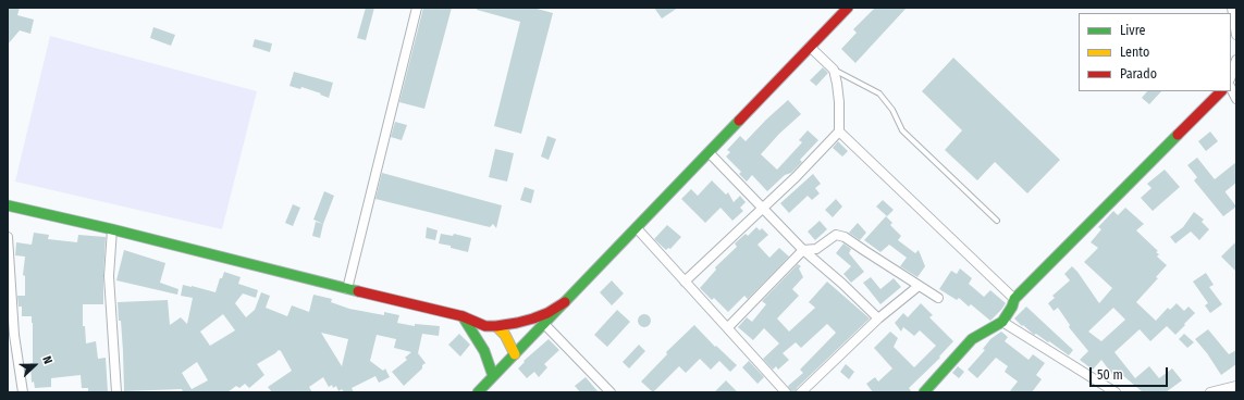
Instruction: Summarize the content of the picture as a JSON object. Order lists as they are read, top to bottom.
{
  "legend": ["Livre", "Lento", "Parado"],
  "scale_bar": "50 m",
  "north": "right"
}
